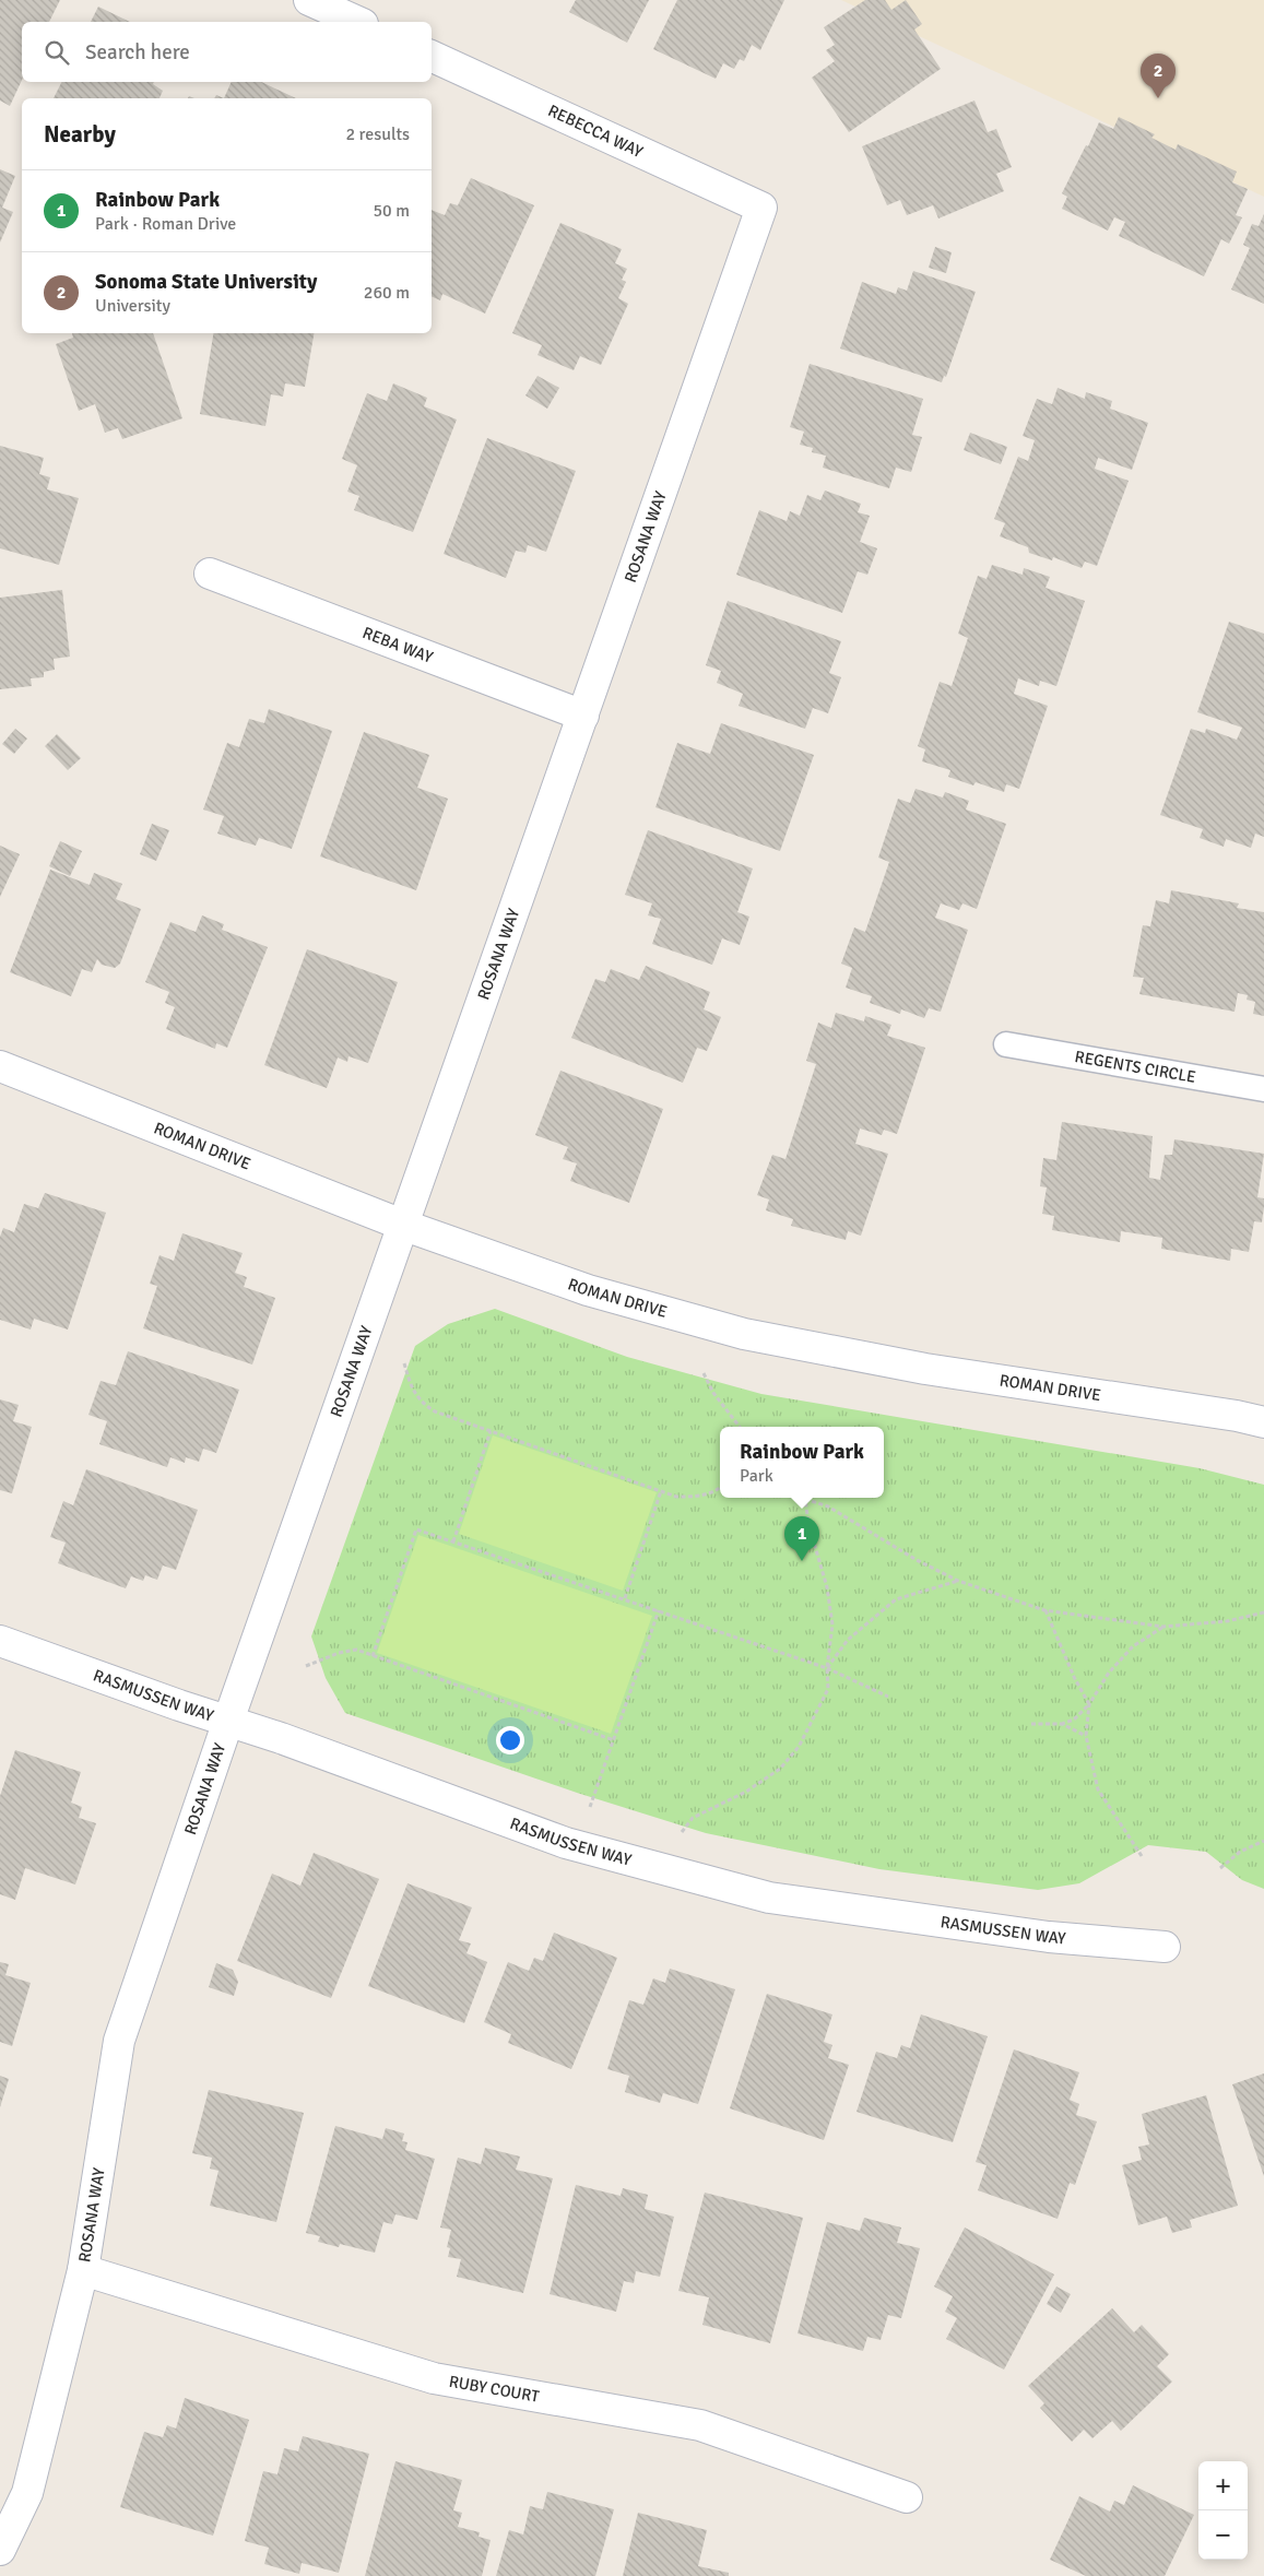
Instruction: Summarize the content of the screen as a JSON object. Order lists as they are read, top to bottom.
{
  "streets": {
    "street": [
      "REBECCA WAY",
      "ROSANA WAY",
      "REBA WAY",
      "ROMAN DRIVE",
      "RASMUSSEN WAY",
      "RUBY COURT"
    ],
    "lane": ["REGENTS CIRCLE"]
  },
  "crossings": [
    ["REBECCA WAY", "ROSANA WAY"],
    ["ROSANA WAY", "REBA WAY"],
    ["ROSANA WAY", "ROMAN DRIVE"],
    ["ROSANA WAY", "RASMUSSEN WAY"],
    ["ROSANA WAY", "RUBY COURT"]
  ],
  "page": {
    "search": "Search here",
    "pins": ["2", "1"],
    "heading": ["Nearby", "2 results"],
    "list": [
      {
        "mark": "1",
        "name": "Rainbow Park",
        "note": "Park · Roman Drive",
        "value": "50 m"
      },
      {
        "mark": "2",
        "name": "Sonoma State University",
        "note": "University",
        "value": "260 m"
      }
    ],
    "popup": ["Rainbow Park", "Park"],
    "map_buttons": ["+", "−"]
  }
}
